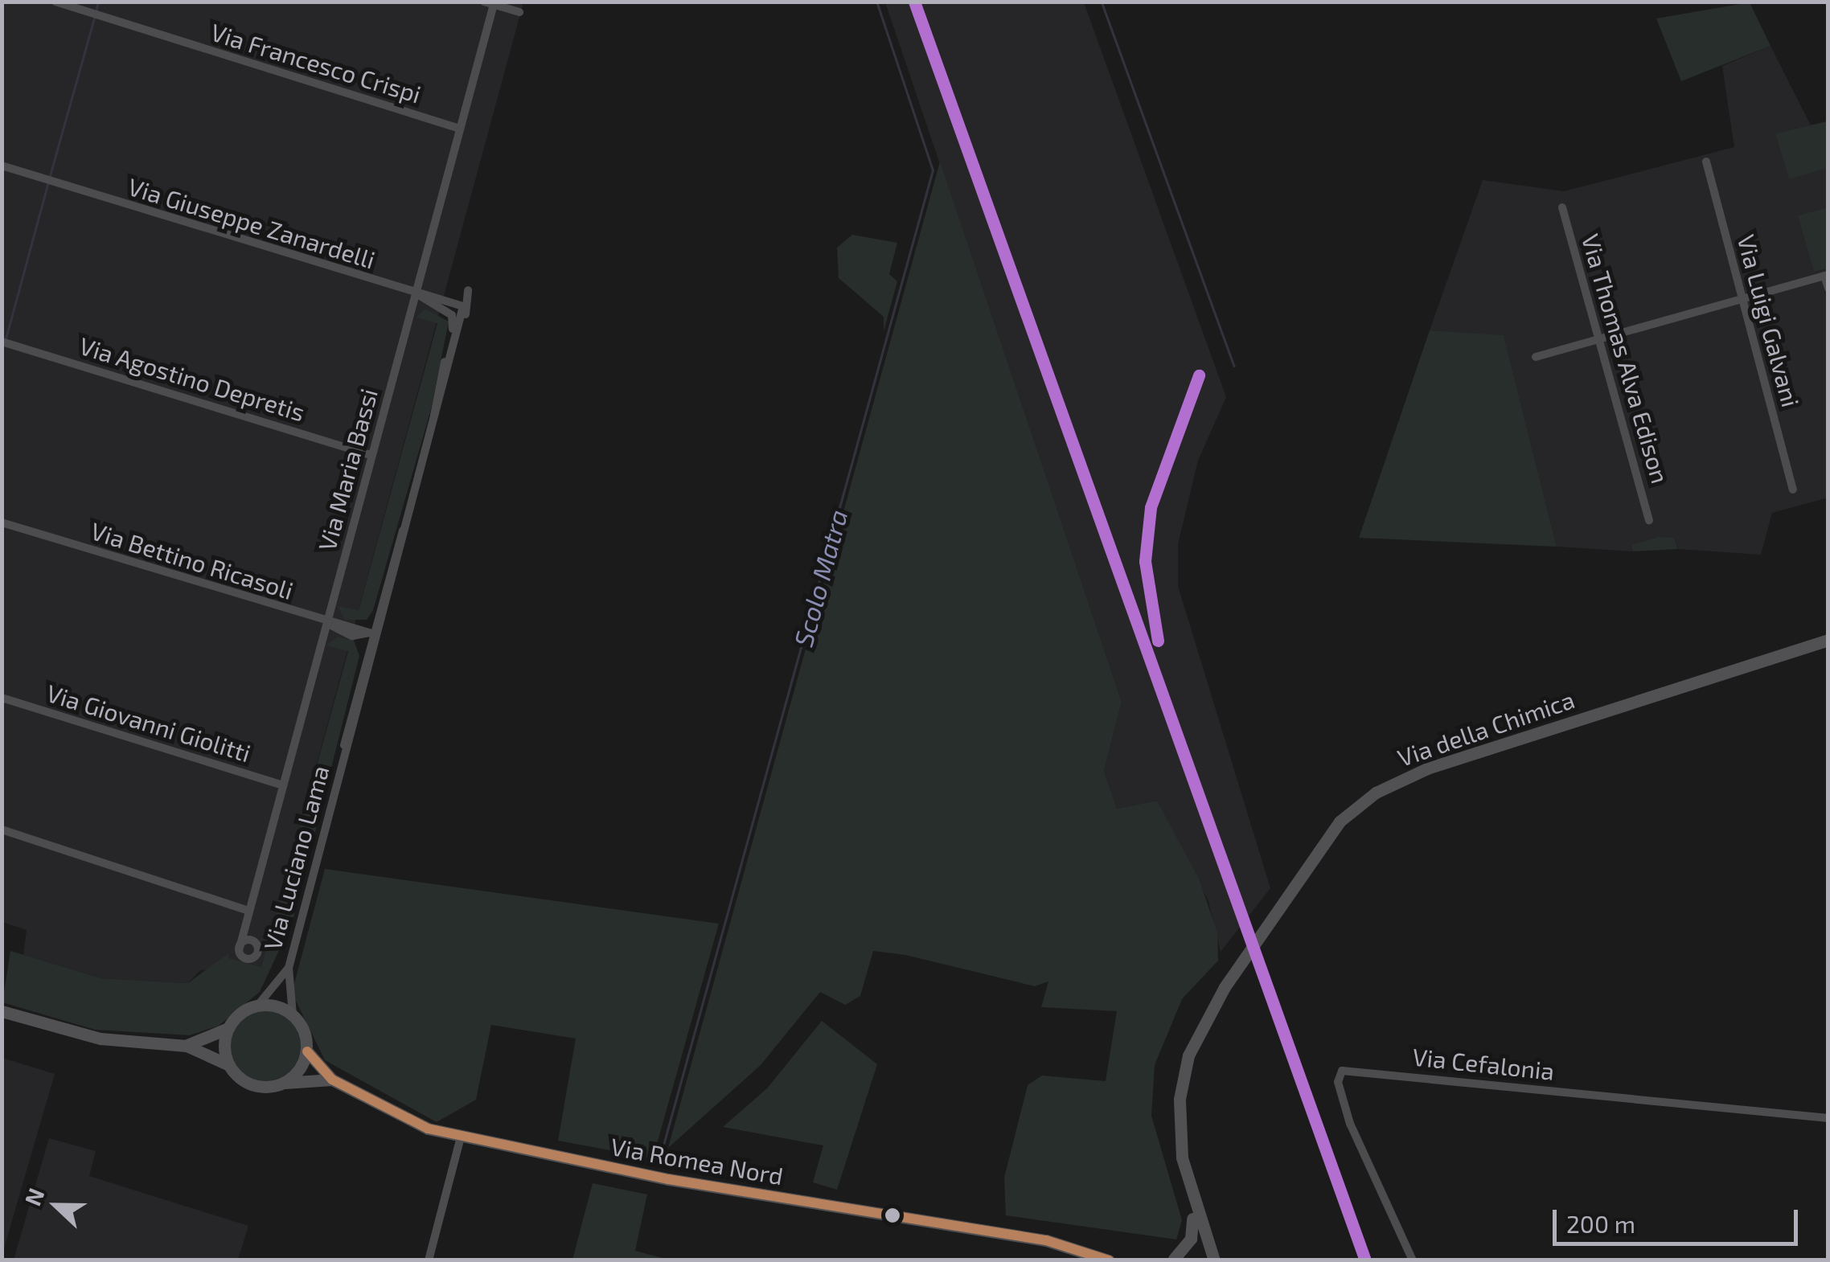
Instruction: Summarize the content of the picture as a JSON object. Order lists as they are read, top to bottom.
{
  "streets": {
    "main road": ["Via della Chimica", "Via Romea Nord"],
    "street": [
      "Via Francesco Crispi",
      "Via Giuseppe Zanardelli",
      "Via Luigi Galvani",
      "Via Thomas Alva Edison",
      "Via Agostino Depretis",
      "Via Maria Bassi",
      "Via Bettino Ricasoli",
      "Via Giovanni Giolitti",
      "Via Luciano Lama",
      "Via Cefalonia"
    ]
  },
  "crossings": [
    ["Via Francesco Crispi", "Via Maria Bassi"],
    ["Via Giuseppe Zanardelli", "Via Maria Bassi"],
    ["Via Giuseppe Zanardelli", "Via Luciano Lama"],
    ["Via Agostino Depretis", "Via Maria Bassi"],
    ["Via Maria Bassi", "Via Bettino Ricasoli"],
    ["Via Maria Bassi", "Via Giovanni Giolitti"],
    ["Via Maria Bassi", "Via Luciano Lama"],
    ["Via Bettino Ricasoli", "Via Luciano Lama"],
    ["Via Luciano Lama", "Via Romea Nord"]
  ],
  "water": ["Scolo Matra"],
  "scale_bar": "200 m",
  "north": "left"
}
